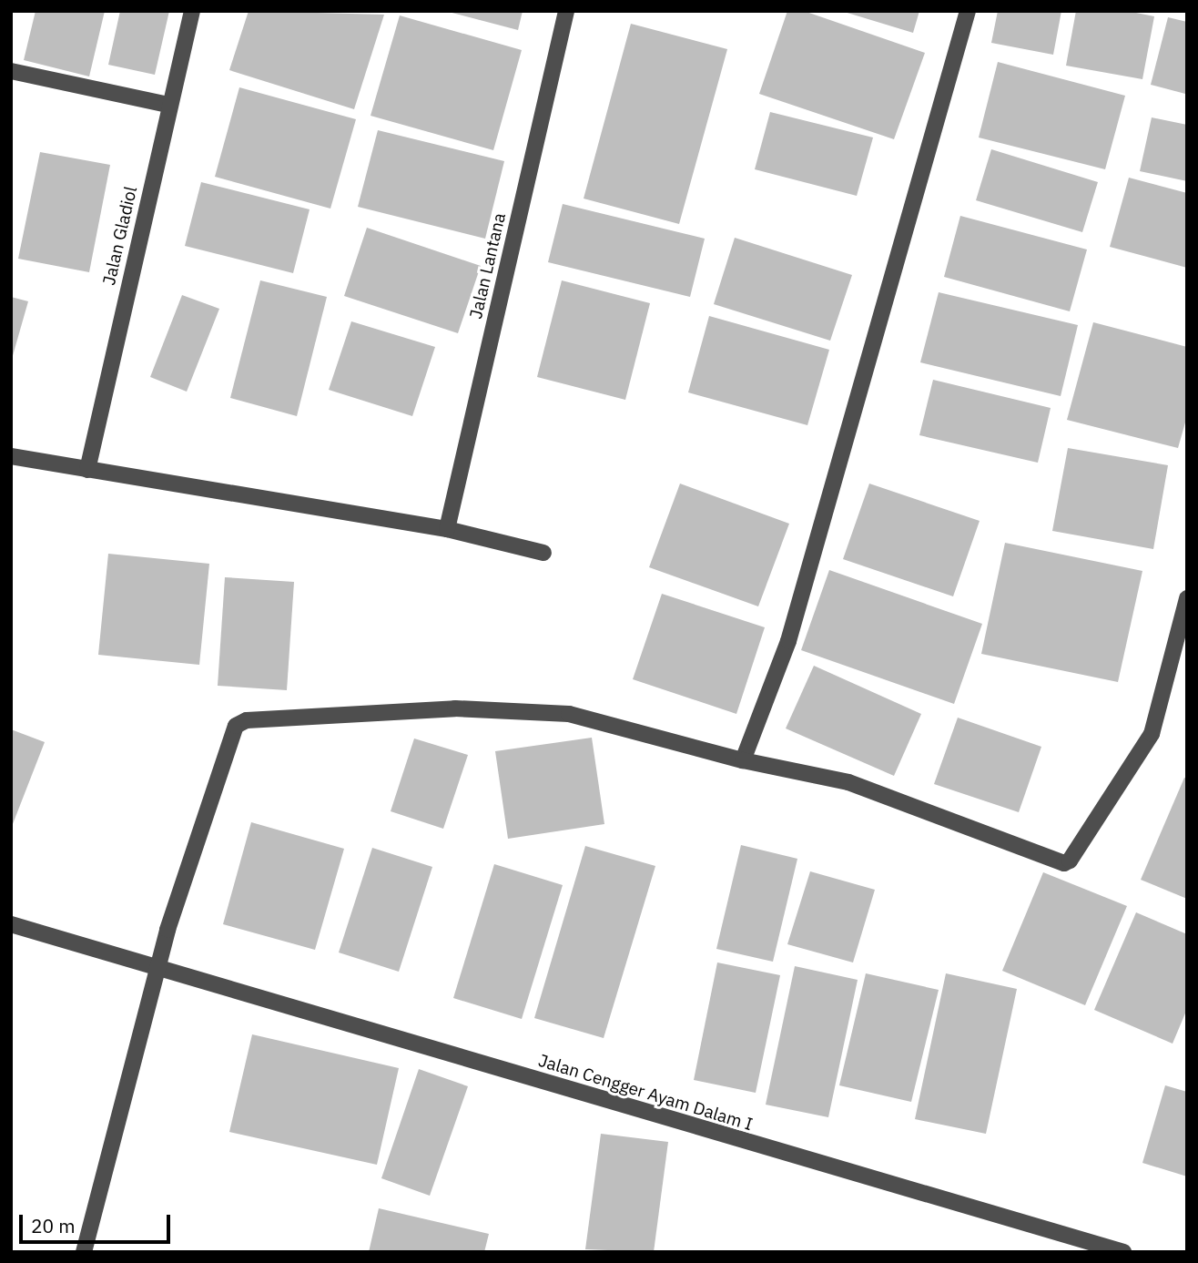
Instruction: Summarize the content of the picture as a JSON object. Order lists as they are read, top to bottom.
{
  "streets": {
    "street": ["Jalan Gladiol", "Jalan Lantana", "Jalan Cengger Ayam Dalam I"]
  },
  "scale_bar": "20 m"
}
